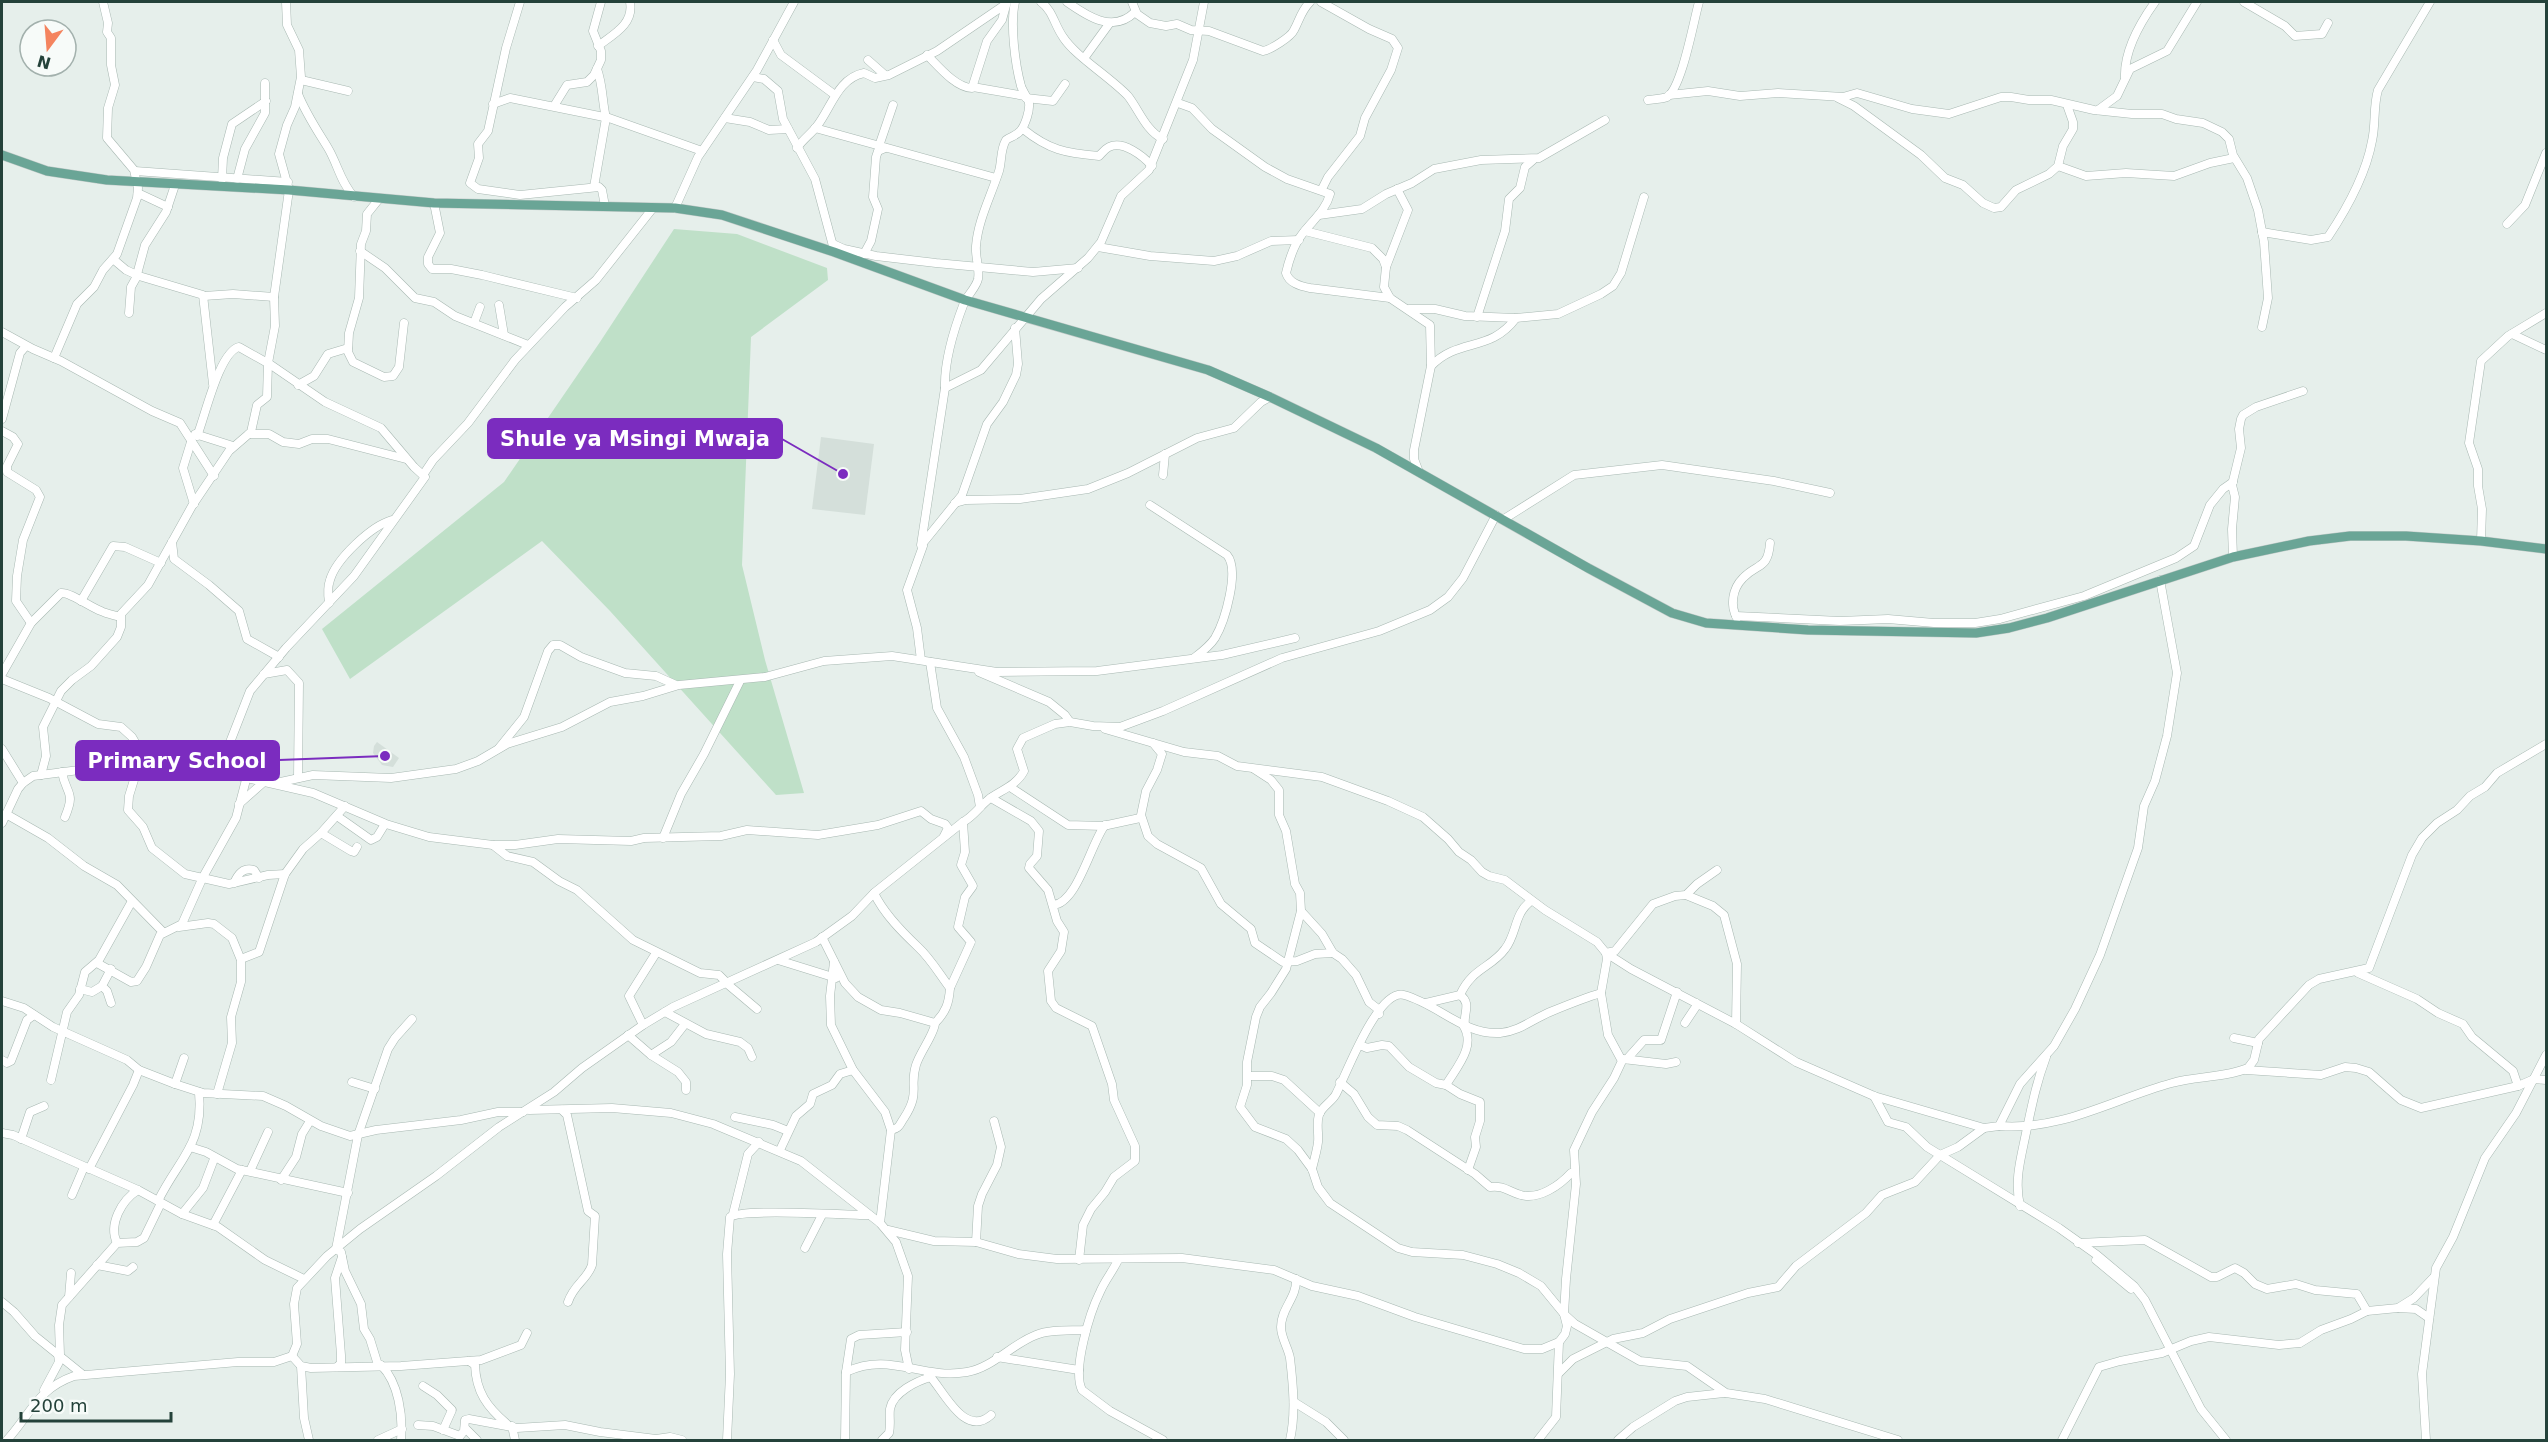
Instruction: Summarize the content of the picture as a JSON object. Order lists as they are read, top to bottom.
{
  "places": ["Shule ya Msingi Mwaja", "Primary School"],
  "scale_bar": "200 m",
  "north": "bottom"
}
